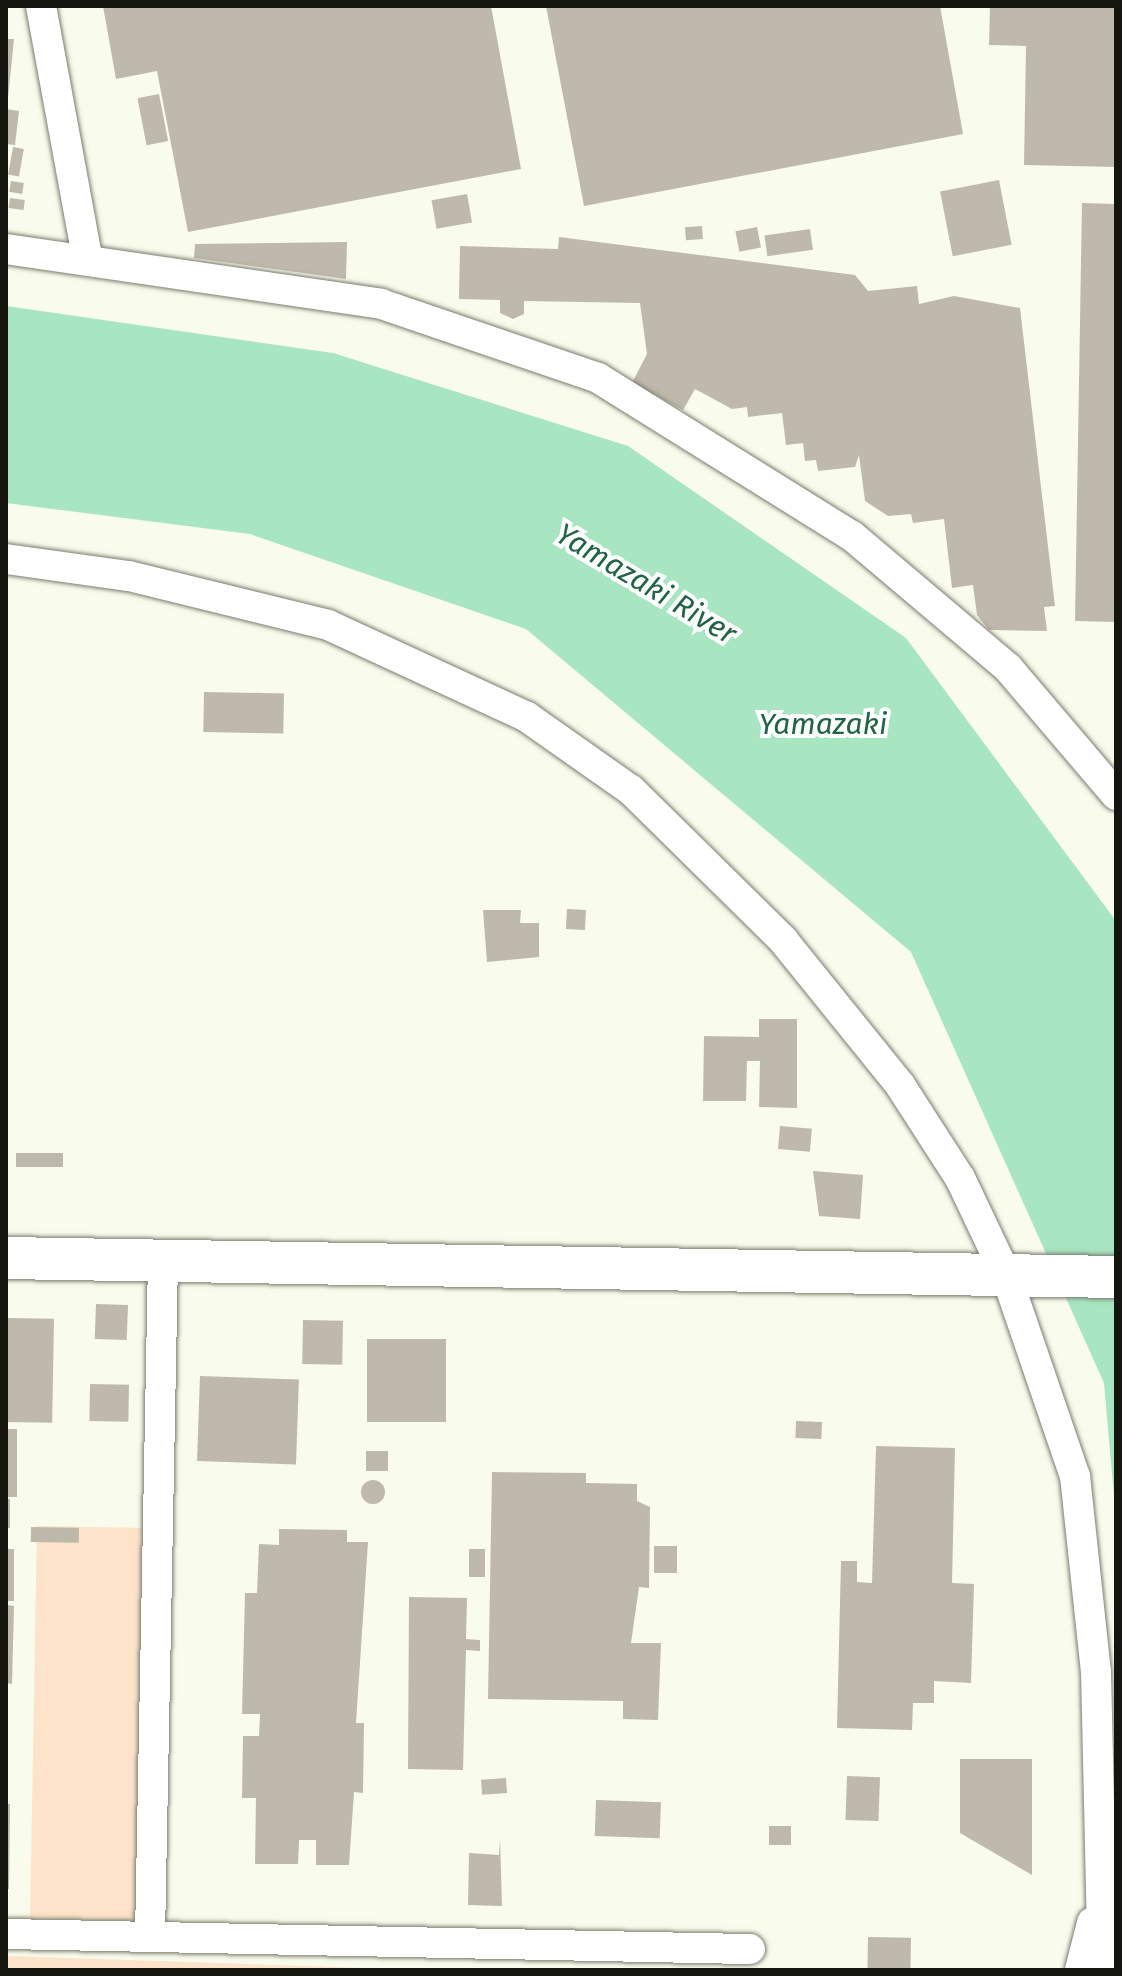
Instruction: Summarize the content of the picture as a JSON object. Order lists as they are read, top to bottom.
{
  "water": ["Yamazaki River", "Yamazaki"]
}
